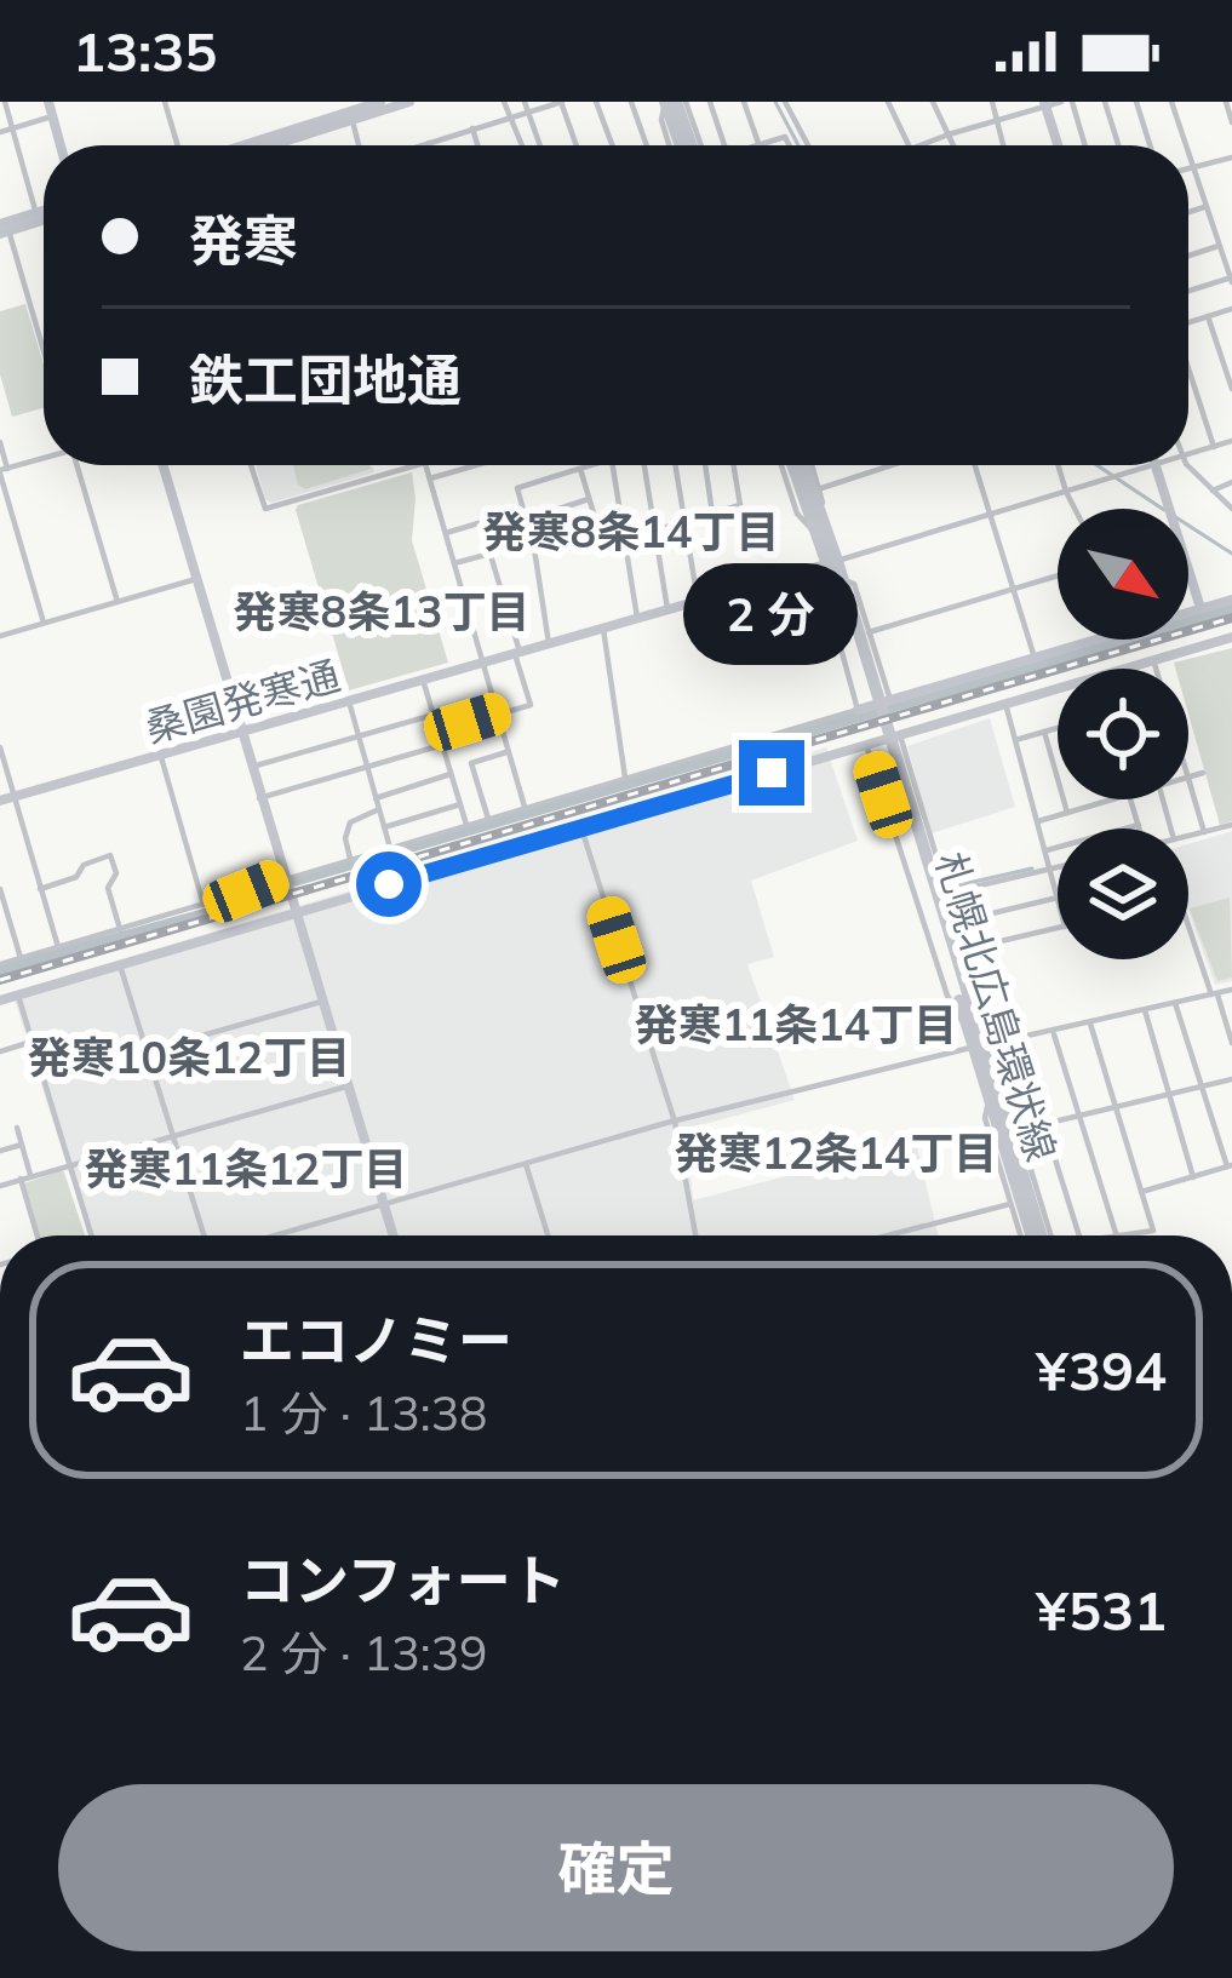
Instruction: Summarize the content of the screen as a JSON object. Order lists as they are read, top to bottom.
{
  "streets": {
    "main road": ["札幌北広島環状線"],
    "street": ["桑園発寒通"]
  },
  "crossings": [
    ["桑園発寒通", "札幌北広島環状線"]
  ],
  "districts": [
    "発寒8条14丁目",
    "発寒8条13丁目",
    "発寒11条14丁目",
    "発寒10条12丁目",
    "発寒12条14丁目",
    "発寒11条12丁目"
  ],
  "north": "bottom right",
  "page": {
    "status": "13:35",
    "banner": ["発寒", "鉄工団地通"],
    "bubble": "2 分",
    "list": [
      {
        "name": "エコノミー",
        "note": "1 分 · 13:38",
        "value": "¥394"
      },
      {
        "name": "コンフォート",
        "note": "2 分 · 13:39",
        "value": "¥531"
      }
    ],
    "buttons": "確定"
  }
}
